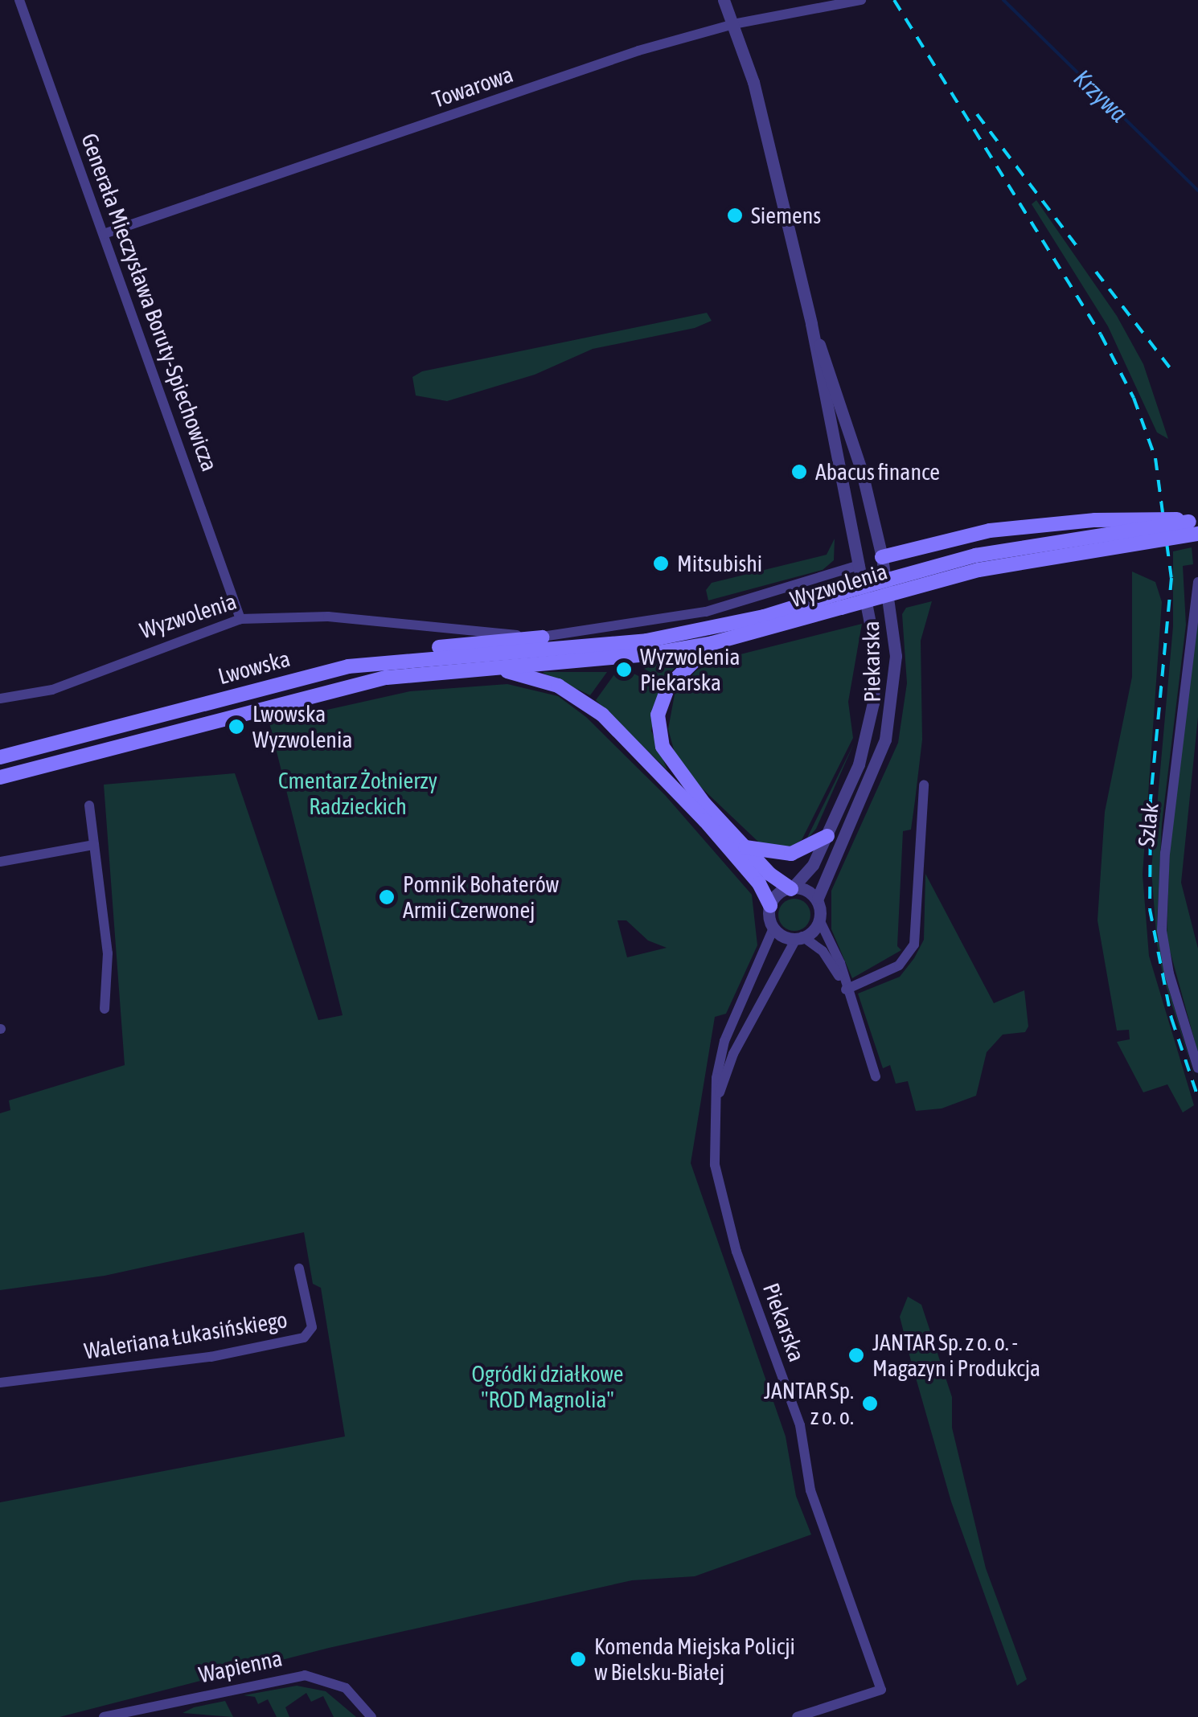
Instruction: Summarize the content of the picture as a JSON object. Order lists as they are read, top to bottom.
{
  "streets": {
    "main road": ["Wyzwolenia", "Lwowska"],
    "street": [
      "Towarowa",
      "Generała Mieczysława Boruty-Spiechowicza",
      "Piekarska",
      "Szlak",
      "Waleriana Łukasińskiego",
      "Wapienna"
    ]
  },
  "crossings": [
    ["Towarowa", "Generała Mieczysława Boruty-Spiechowicza"],
    ["Towarowa", "Piekarska"],
    ["Generała Mieczysława Boruty-Spiechowicza", "Wyzwolenia"],
    ["Wyzwolenia", "Piekarska"],
    ["Wyzwolenia", "Lwowska"]
  ],
  "water": ["Krzywa"],
  "parks": ["Cmentarz Żołnierzy Radzieckich", "Ogródki działkowe \"ROD Magnolia\""],
  "places": [
    "Siemens",
    "Abacus finance",
    "Mitsubishi",
    "Wyzwolenia Piekarska",
    "Lwowska Wyzwolenia",
    "Pomnik Bohaterów Armii Czerwonej",
    "JANTAR Sp. z o. o. - Magazyn i Produkcja",
    "JANTAR Sp. z o. o.",
    "Komenda Miejska Policji w Bielsku-Białej"
  ]
}
